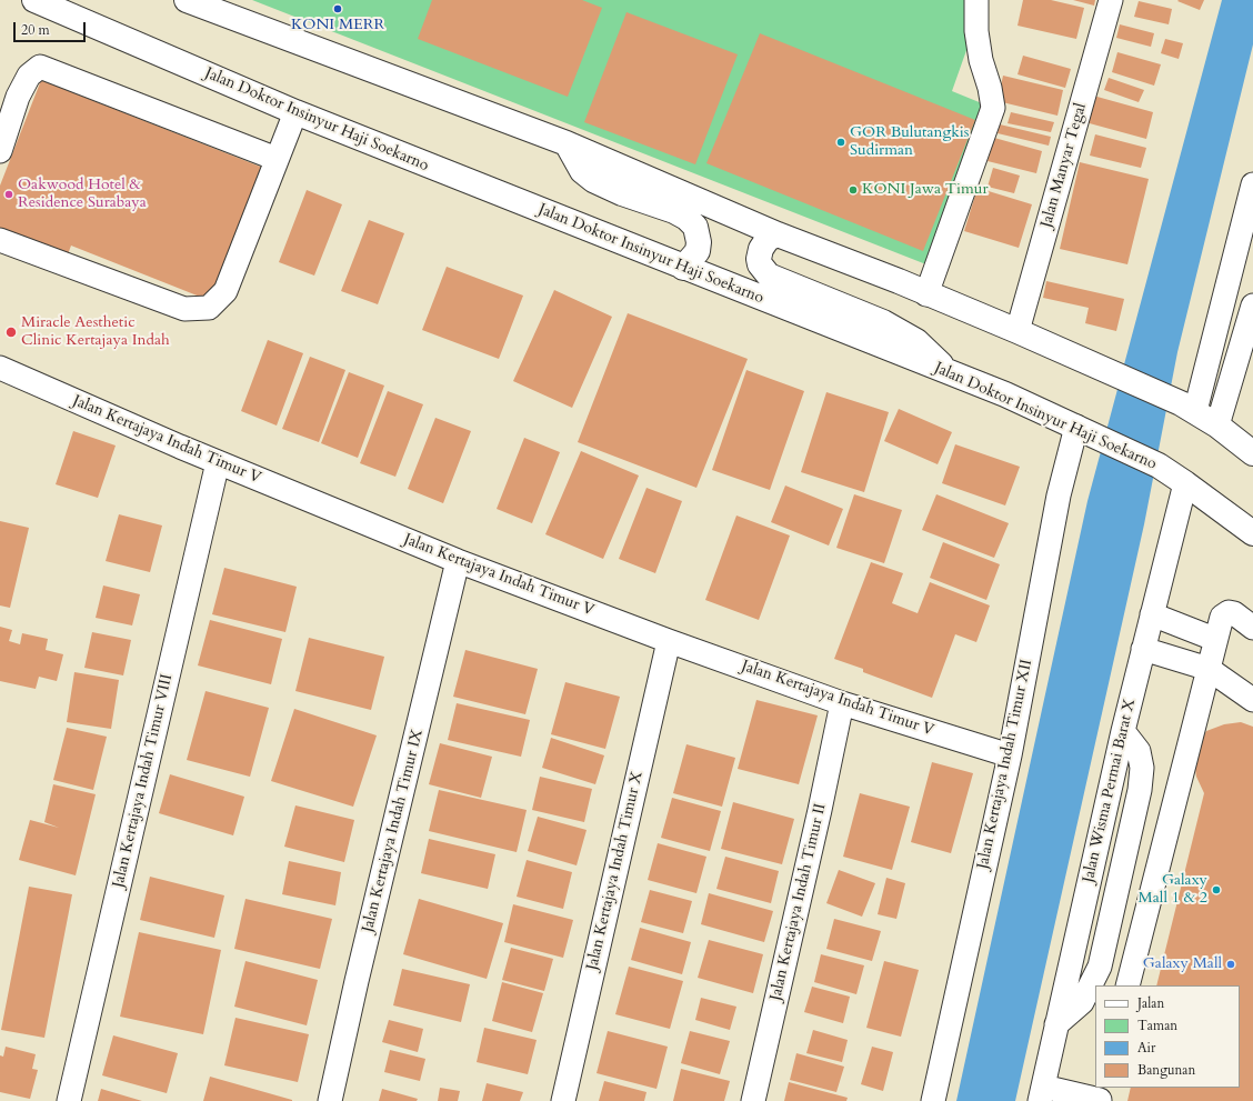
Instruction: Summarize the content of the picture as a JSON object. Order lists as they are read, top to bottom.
{
  "streets": {
    "main road": ["Jalan Doktor Insinyur Haji Soekarno"],
    "street": [
      "Jalan Manyar Tegal",
      "Jalan Kertajaya Indah Timur V",
      "Jalan Kertajaya Indah Timur XII",
      "Jalan Kertajaya Indah Timur VIII",
      "Jalan Wisma Permai Barat X",
      "Jalan Kertajaya Indah Timur IX",
      "Jalan Kertajaya Indah Timur X",
      "Jalan Kertajaya Indah Timur II"
    ]
  },
  "crossings": [
    ["Jalan Doktor Insinyur Haji Soekarno", "Jalan Kertajaya Indah Timur XII"],
    ["Jalan Doktor Insinyur Haji Soekarno", "Jalan Wisma Permai Barat X"],
    ["Jalan Kertajaya Indah Timur V", "Jalan Kertajaya Indah Timur XII"],
    ["Jalan Kertajaya Indah Timur V", "Jalan Kertajaya Indah Timur VIII"],
    ["Jalan Kertajaya Indah Timur V", "Jalan Kertajaya Indah Timur IX"],
    ["Jalan Kertajaya Indah Timur V", "Jalan Kertajaya Indah Timur X"],
    ["Jalan Kertajaya Indah Timur V", "Jalan Kertajaya Indah Timur II"]
  ],
  "places": [
    "KONI MERR",
    "GOR Bulutangkis Sudirman",
    "KONI Jawa Timur",
    "Oakwood Hotel & Residence Surabaya",
    "Miracle Aesthetic Clinic Kertajaya Indah",
    "Galaxy Mall 1 & 2",
    "Galaxy Mall"
  ],
  "legend": [
    "Jalan",
    "Taman",
    "Air",
    "Bangunan"
  ],
  "scale_bar": "20 m"
}
